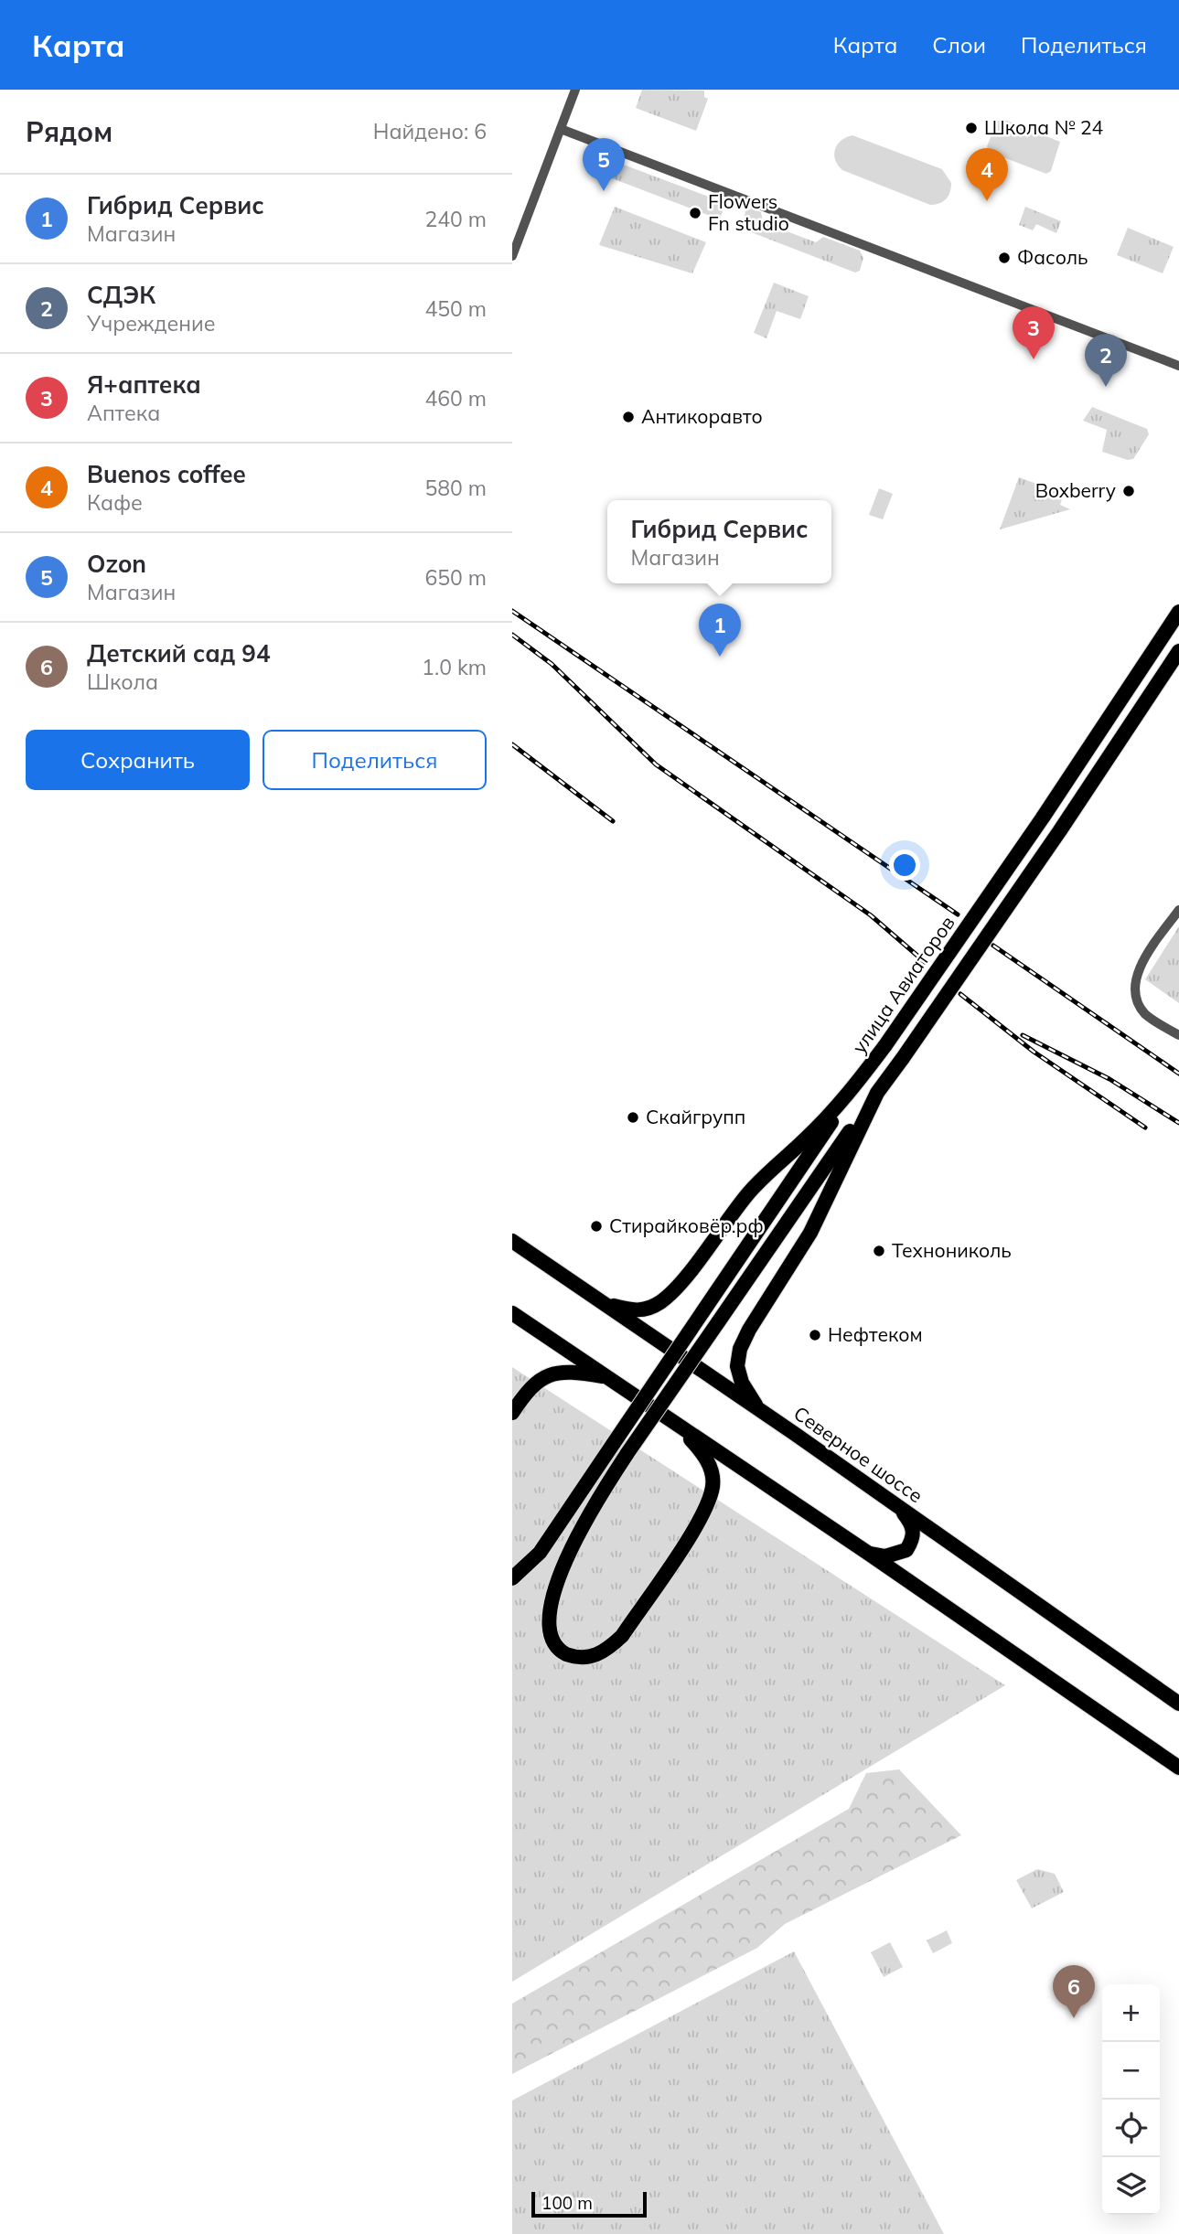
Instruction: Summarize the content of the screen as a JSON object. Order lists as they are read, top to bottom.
{
  "streets": {
    "main road": ["улица Авиаторов", "Северное шоссе"]
  },
  "crossings": [
    ["улица Авиаторов", "Северное шоссе"]
  ],
  "places": [
    "Школа № 24",
    "Flowers Fn studio",
    "Фасоль",
    "Антикоравто",
    "Boxberry",
    "Скайгрупп",
    "Стирайковёр.рф",
    "Технониколь",
    "Нефтеком"
  ],
  "scale_bar": "100 m",
  "page": {
    "header": "Карта",
    "nav": ["Карта", "Слои", "Поделиться"],
    "heading": ["Рядом", "Найдено: 6"],
    "pins": [
      "5",
      "4",
      "3",
      "2",
      "1",
      "6"
    ],
    "list": [
      {
        "mark": "1",
        "name": "Гибрид Сервис",
        "note": "Магазин",
        "value": "240 m"
      },
      {
        "mark": "2",
        "name": "СДЭК",
        "note": "Учреждение",
        "value": "450 m"
      },
      {
        "mark": "3",
        "name": "Я+аптека",
        "note": "Аптека",
        "value": "460 m"
      },
      {
        "mark": "4",
        "name": "Buenos coffee",
        "note": "Кафе",
        "value": "580 m"
      },
      {
        "mark": "5",
        "name": "Ozon",
        "note": "Магазин",
        "value": "650 m"
      },
      {
        "mark": "6",
        "name": "Детский сад 94",
        "note": "Школа",
        "value": "1.0 km"
      }
    ],
    "popup": ["Гибрид Сервис", "Магазин"],
    "buttons": ["Сохранить", "Поделиться"],
    "map_buttons": ["+", "−"],
    "scale": "100 m"
  }
}
